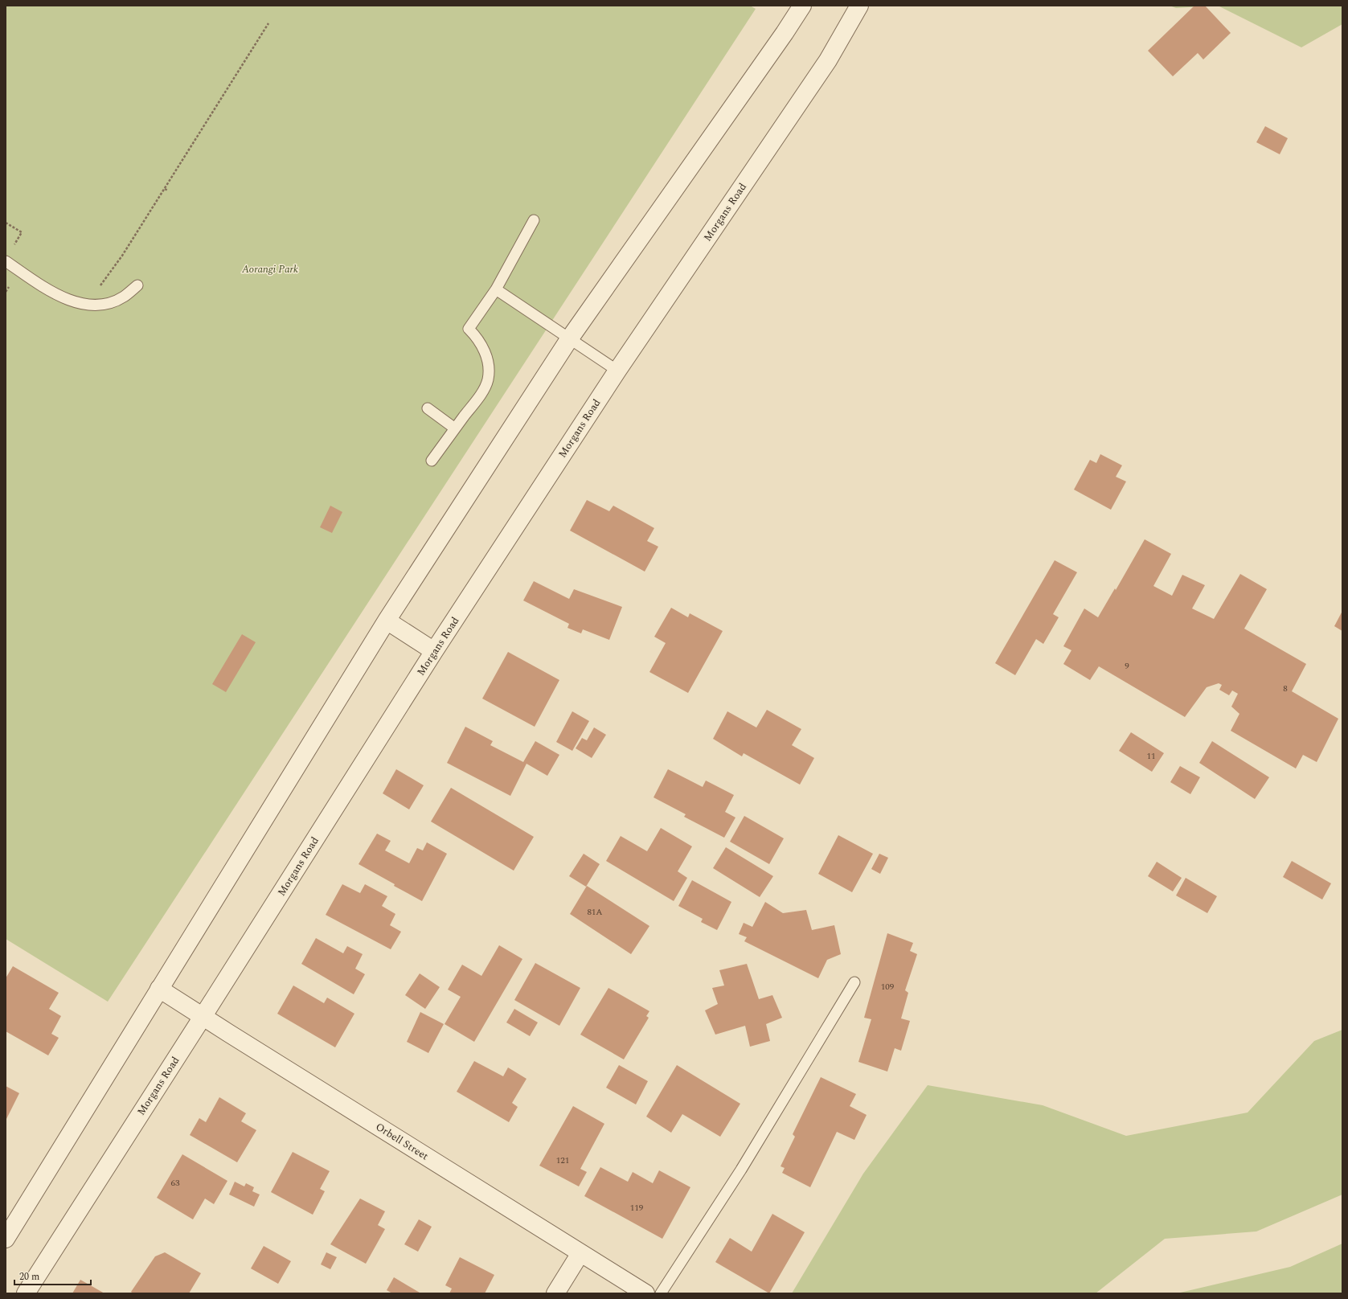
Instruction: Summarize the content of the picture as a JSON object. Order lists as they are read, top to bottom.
{
  "streets": {
    "street": ["Morgans Road", "Orbell Street"]
  },
  "crossings": [
    ["Morgans Road", "Orbell Street"]
  ],
  "parks": ["Aorangi Park"],
  "house_numbers": [
    "9",
    "8",
    "11",
    "81A",
    "109",
    "121",
    "63",
    "119"
  ],
  "scale_bar": "20 m"
}
